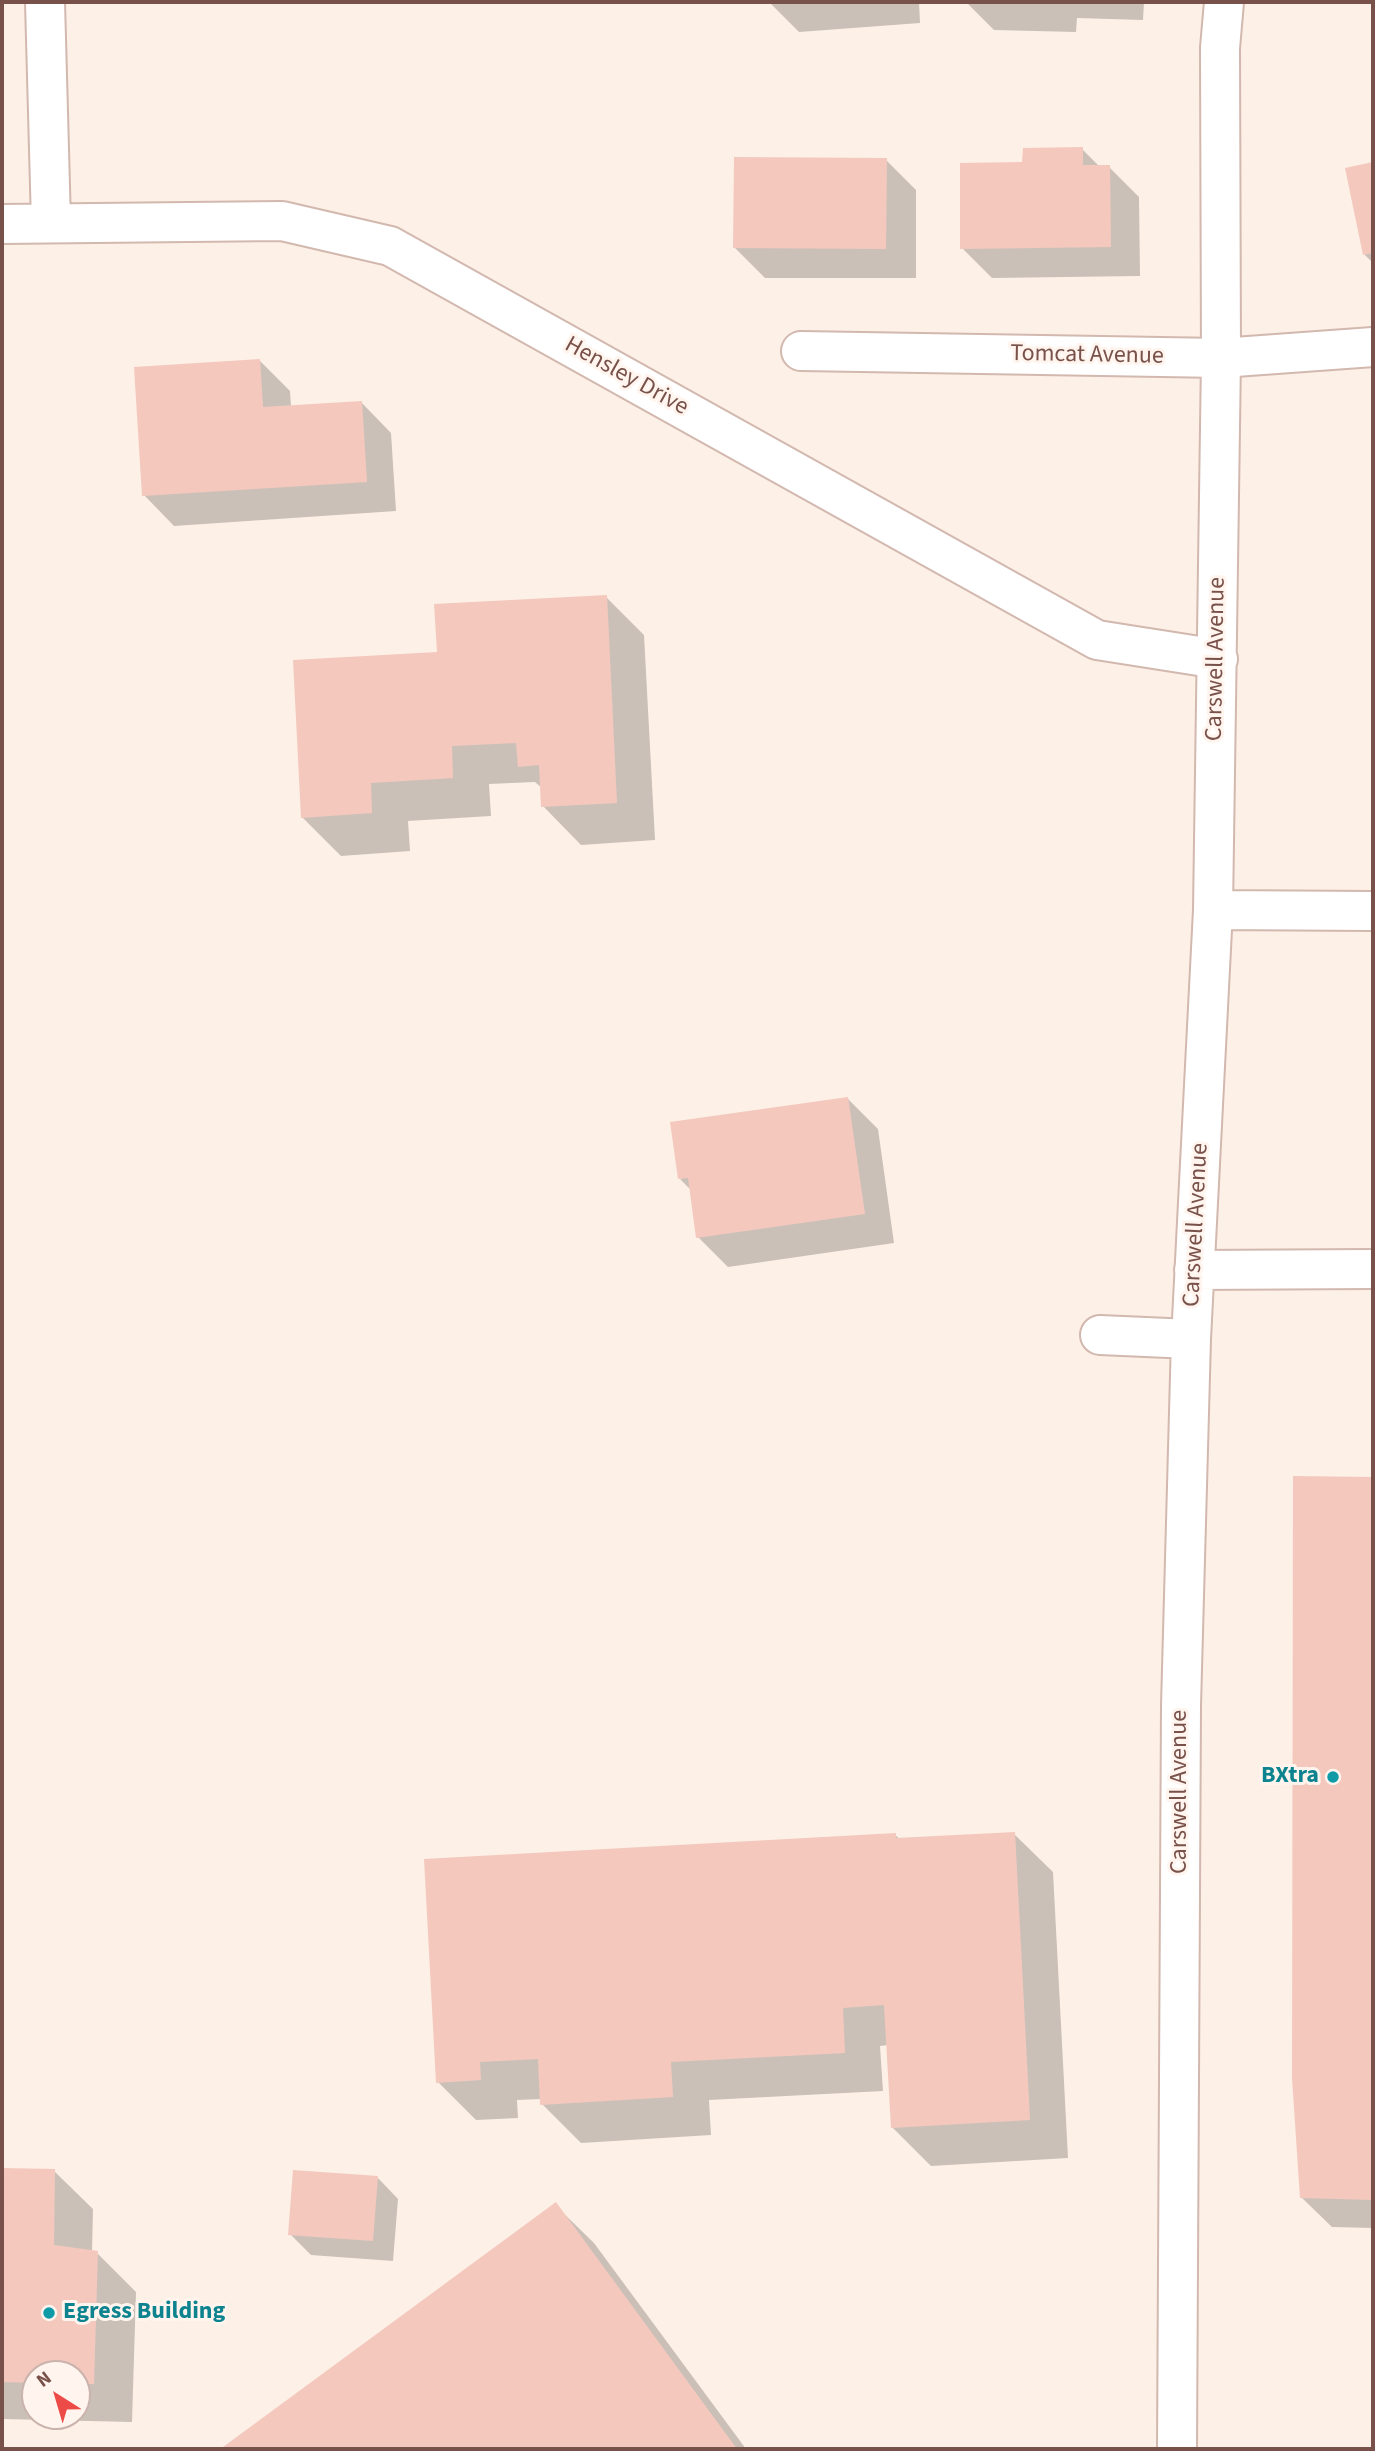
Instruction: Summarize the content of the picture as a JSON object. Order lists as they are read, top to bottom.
{
  "streets": {
    "street": ["Tomcat Avenue", "Hensley Drive", "Carswell Avenue"]
  },
  "crossings": [
    ["Tomcat Avenue", "Carswell Avenue"],
    ["Hensley Drive", "Carswell Avenue"]
  ],
  "places": ["BXtra", "Egress Building"],
  "north": "top left"
}
